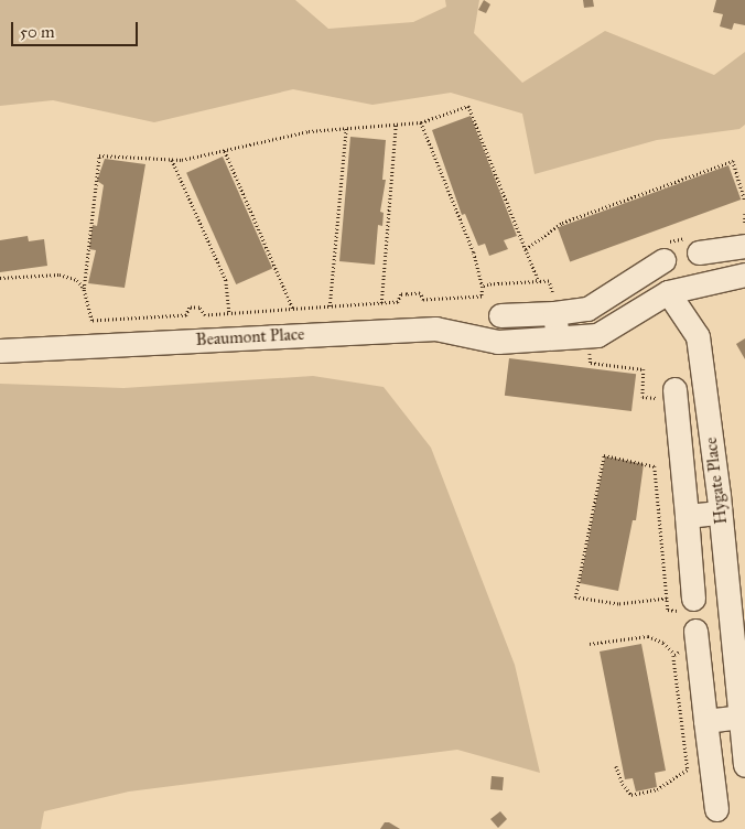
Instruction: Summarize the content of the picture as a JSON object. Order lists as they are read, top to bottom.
{
  "streets": {
    "street": ["Beaumont Place", "Hygate Place"]
  },
  "crossings": [
    ["Beaumont Place", "Hygate Place"]
  ],
  "scale_bar": "50 m"
}
